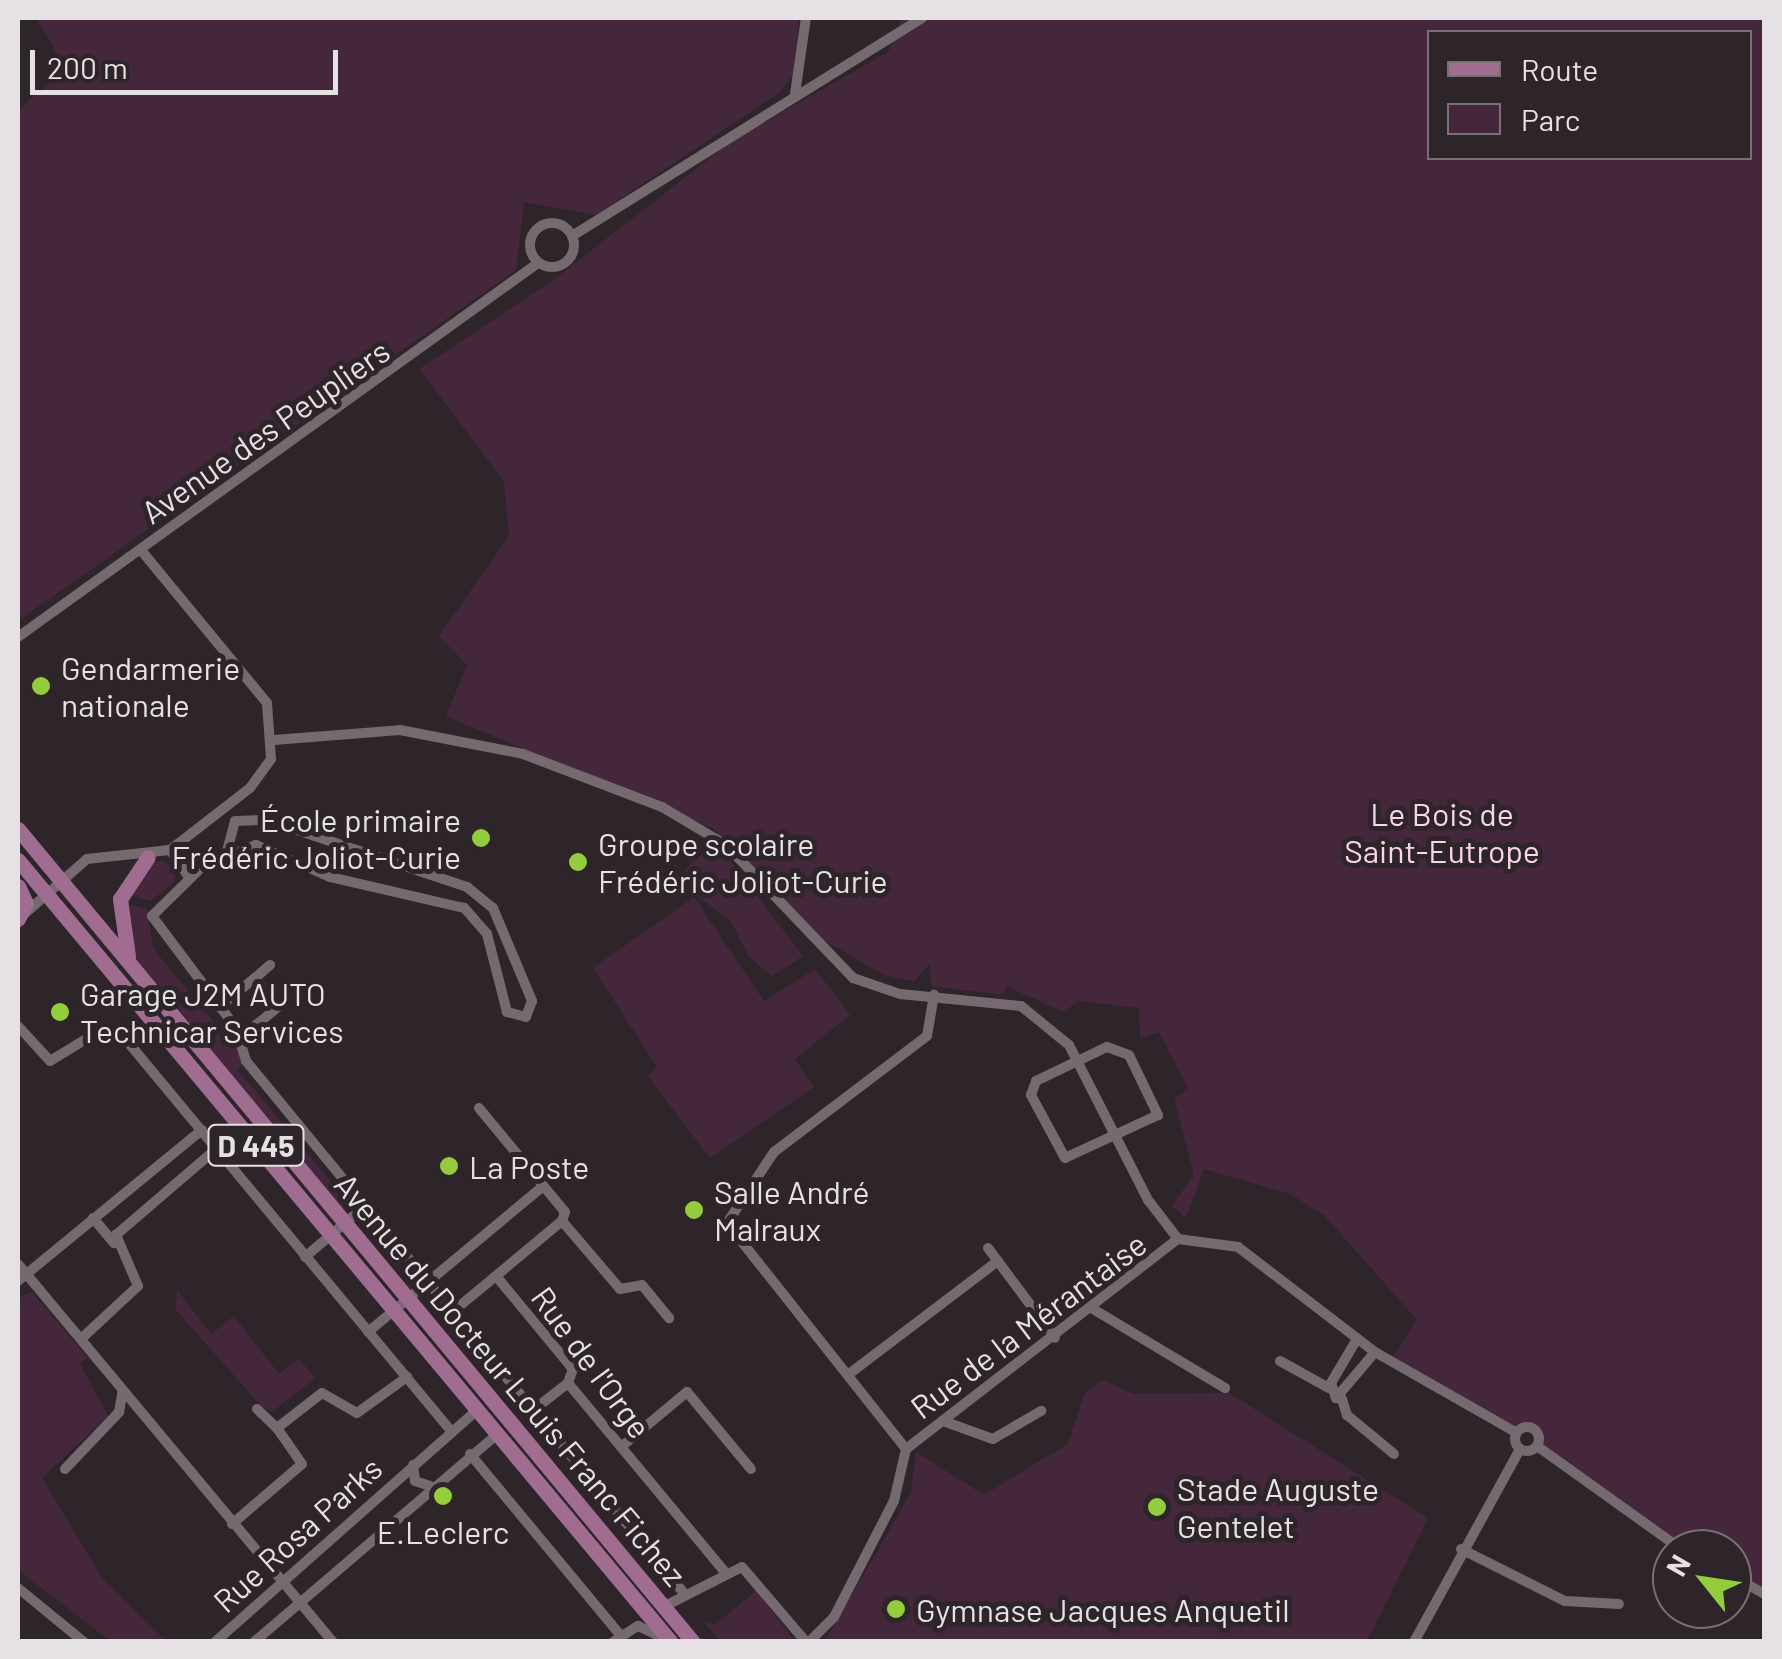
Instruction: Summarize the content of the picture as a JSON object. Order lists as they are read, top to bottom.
{
  "streets": {
    "main road": ["D 445", "Avenue du Docteur Louis Franc Fichez"],
    "street": [
      "Avenue des Peupliers",
      "Rue de la Mérantaise",
      "Rue de l'Orge",
      "Rue Rosa Parks"
    ]
  },
  "crossings": [
    ["Avenue du Docteur Louis Franc Fichez", "Rue Rosa Parks"]
  ],
  "parks": ["Le Bois de Saint-Eutrope"],
  "places": [
    "Gendarmerie nationale",
    "École primaire Frédéric Joliot-Curie",
    "Groupe scolaire Frédéric Joliot-Curie",
    "Garage J2M AUTO Technicar Services",
    "La Poste",
    "Salle André Malraux",
    "E.Leclerc",
    "Stade Auguste Gentelet",
    "Gymnase Jacques Anquetil"
  ],
  "legend": ["Route", "Parc"],
  "scale_bar": "200 m",
  "north": "top left"
}
